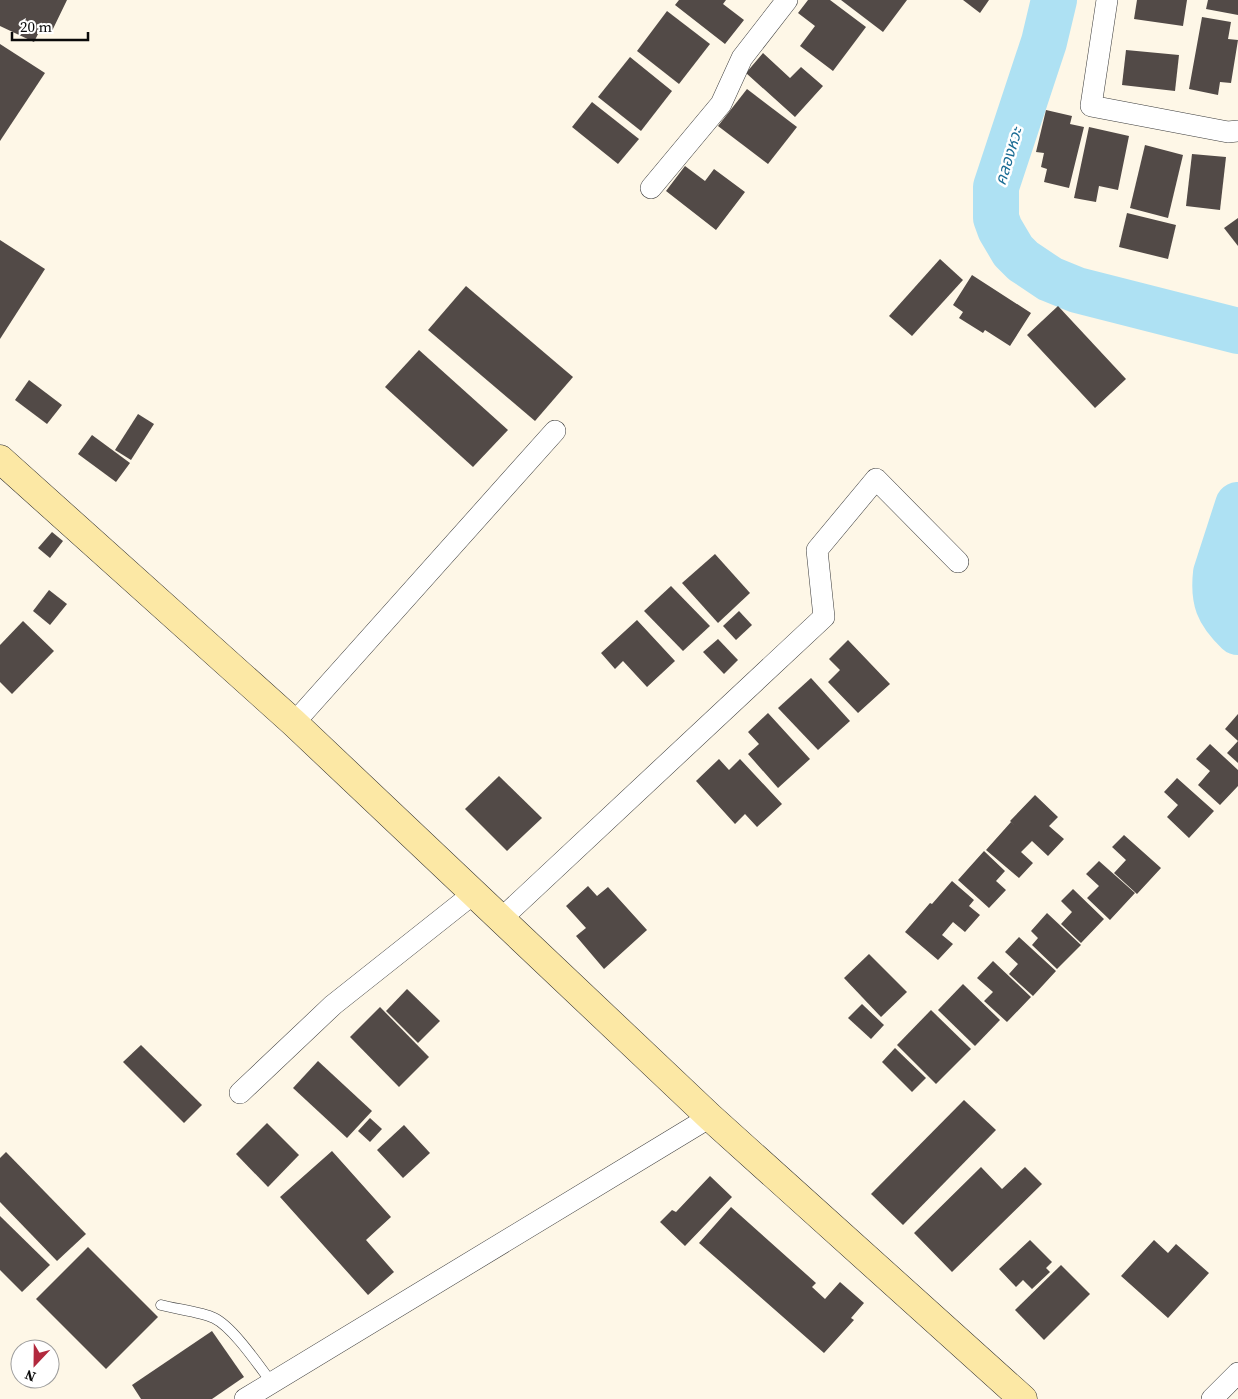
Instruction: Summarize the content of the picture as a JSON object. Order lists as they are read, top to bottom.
{
  "water": ["คลองหวะ"],
  "scale_bar": "20 m",
  "north": "bottom"
}
